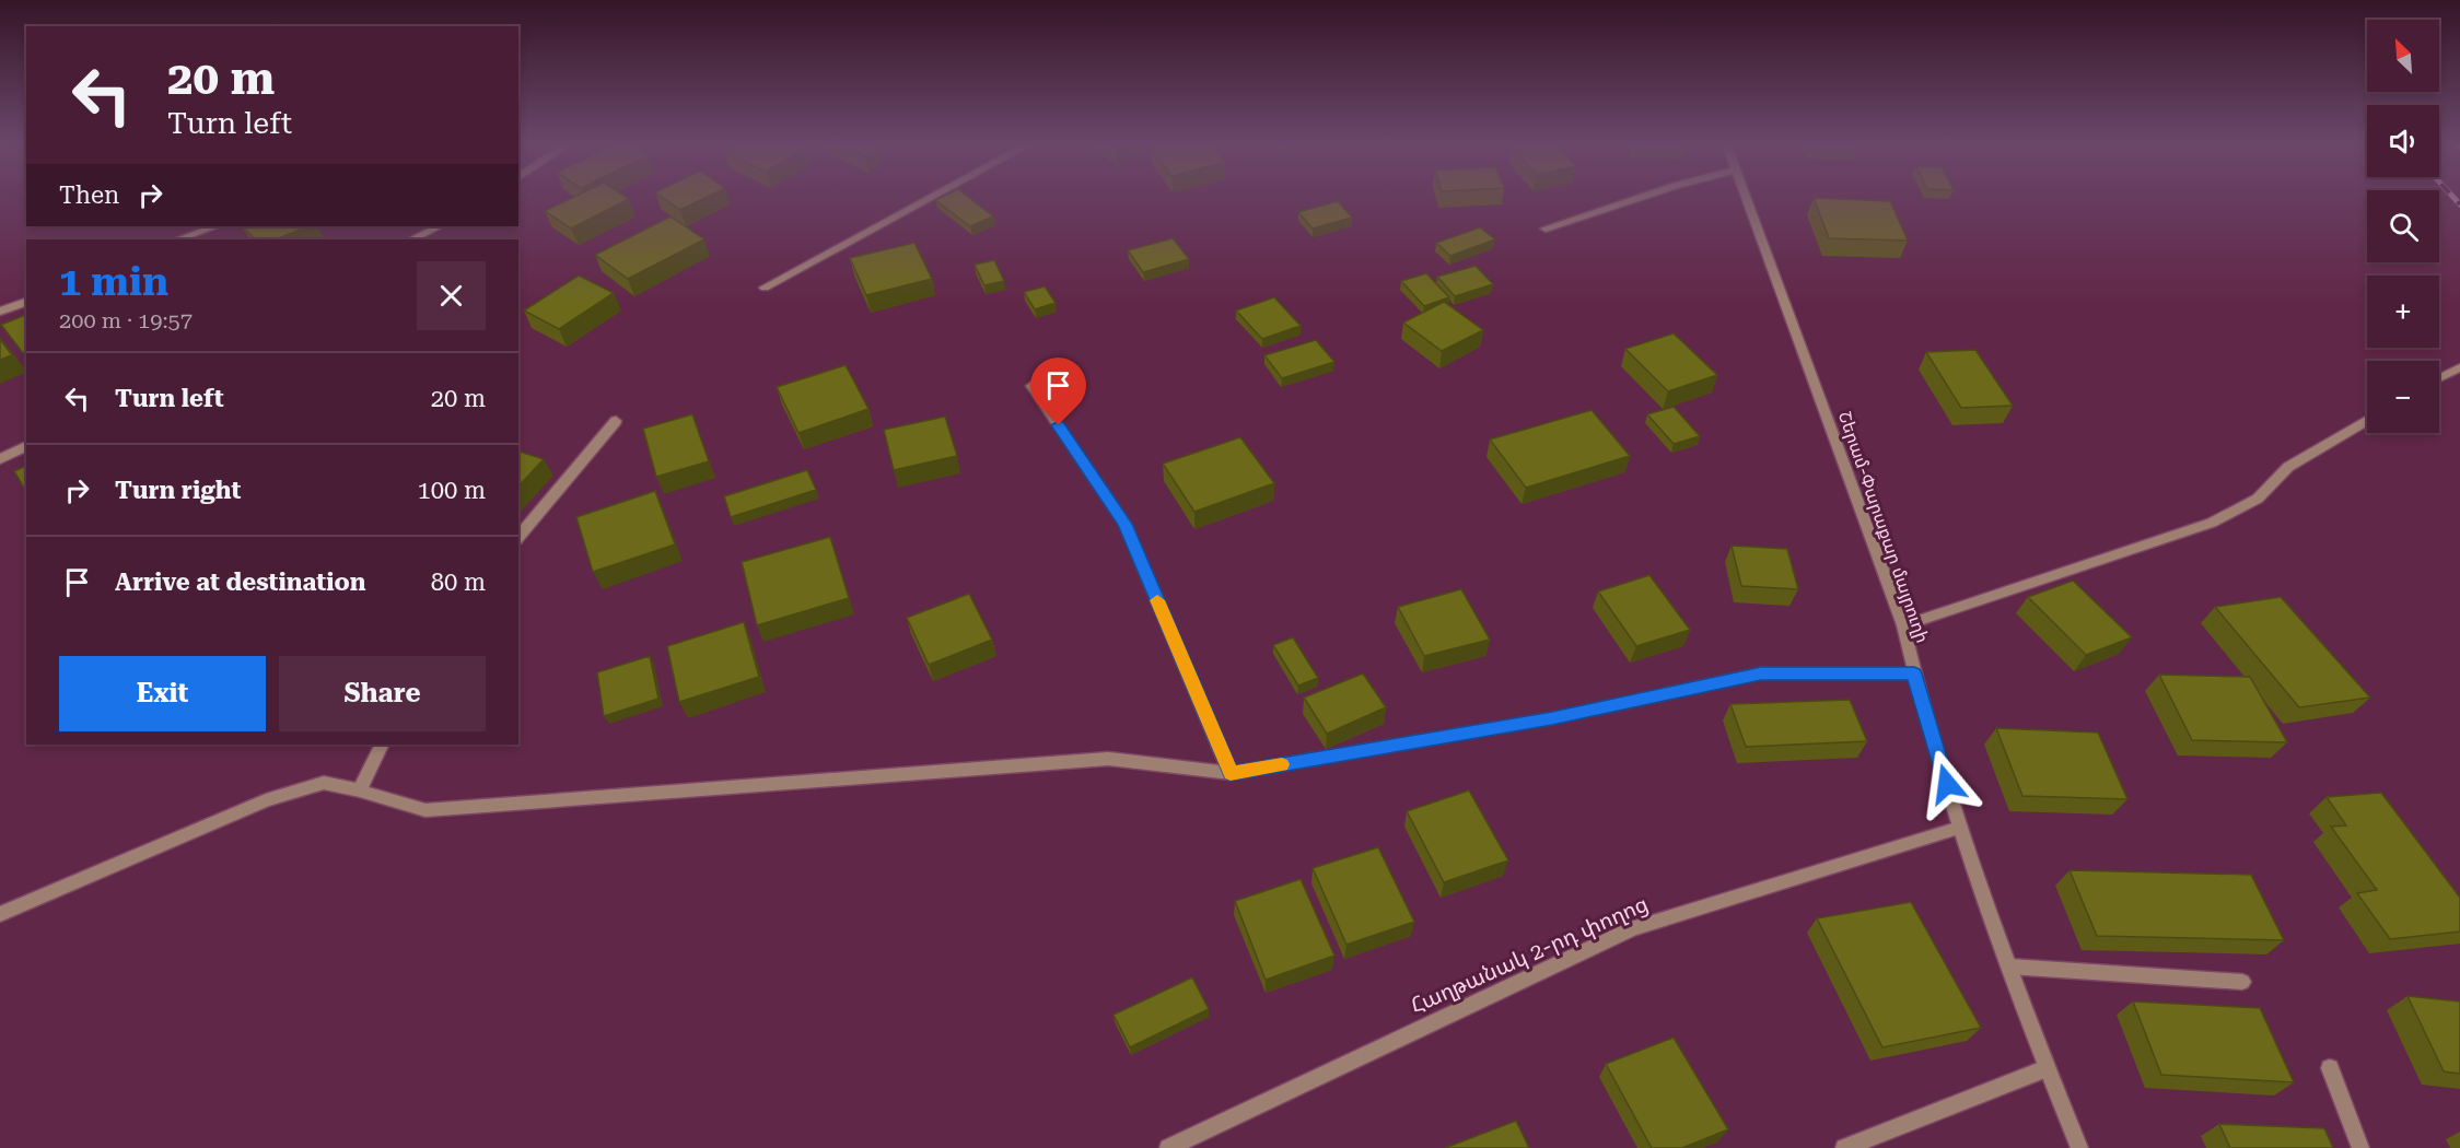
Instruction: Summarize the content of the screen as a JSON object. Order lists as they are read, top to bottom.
{
  "streets": {
    "street": ["Շերամ-Փարաքար մայրուղի", "Հաղթանակ 2-րդ փողոց"]
  },
  "crossings": [
    ["Շերամ-Փարաքար մայրուղի", "Հաղթանակ 2-րդ փողոց"]
  ],
  "north": "top left",
  "page": {
    "map_buttons": ["+", "−"],
    "turn": ["20 m", "Turn left"],
    "then": "Then",
    "heading": ["1 min", "200 m · 19:57"],
    "list": [
      {
        "name": "Turn left",
        "value": "20 m"
      },
      {
        "name": "Turn right",
        "value": "100 m"
      },
      {
        "name": "Arrive at destination",
        "value": "80 m"
      }
    ],
    "buttons": ["Exit", "Share"]
  }
}
